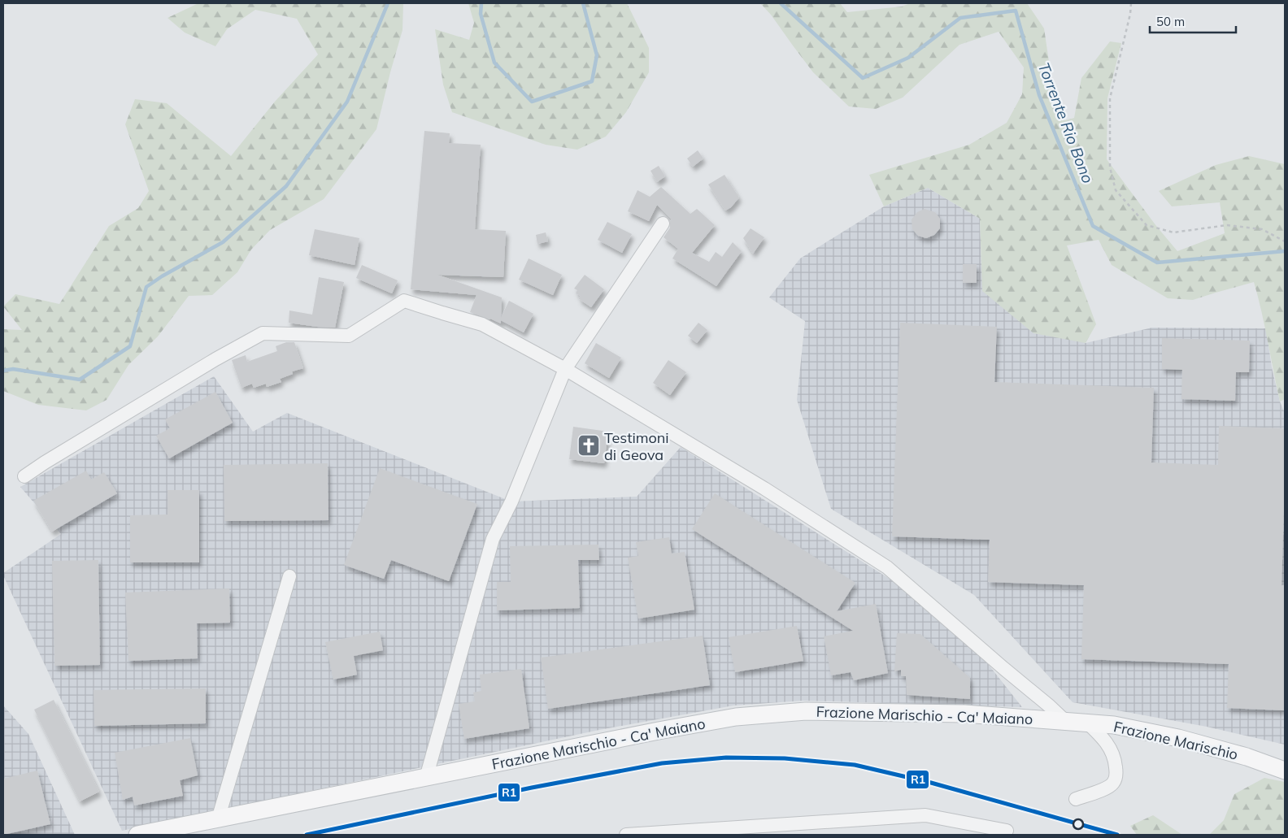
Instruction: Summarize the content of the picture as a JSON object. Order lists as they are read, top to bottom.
{
  "streets": {
    "main road": ["Frazione Marischio - Ca' Maiano", "Frazione Marischio"]
  },
  "crossings": [
    ["Frazione Marischio - Ca' Maiano", "Frazione Marischio"]
  ],
  "water": ["Torrente Rio Bono"],
  "places": {
    "church": ["Testimoni di Geova"]
  },
  "lines": ["transit line R1"],
  "scale_bar": "50 m"
}
